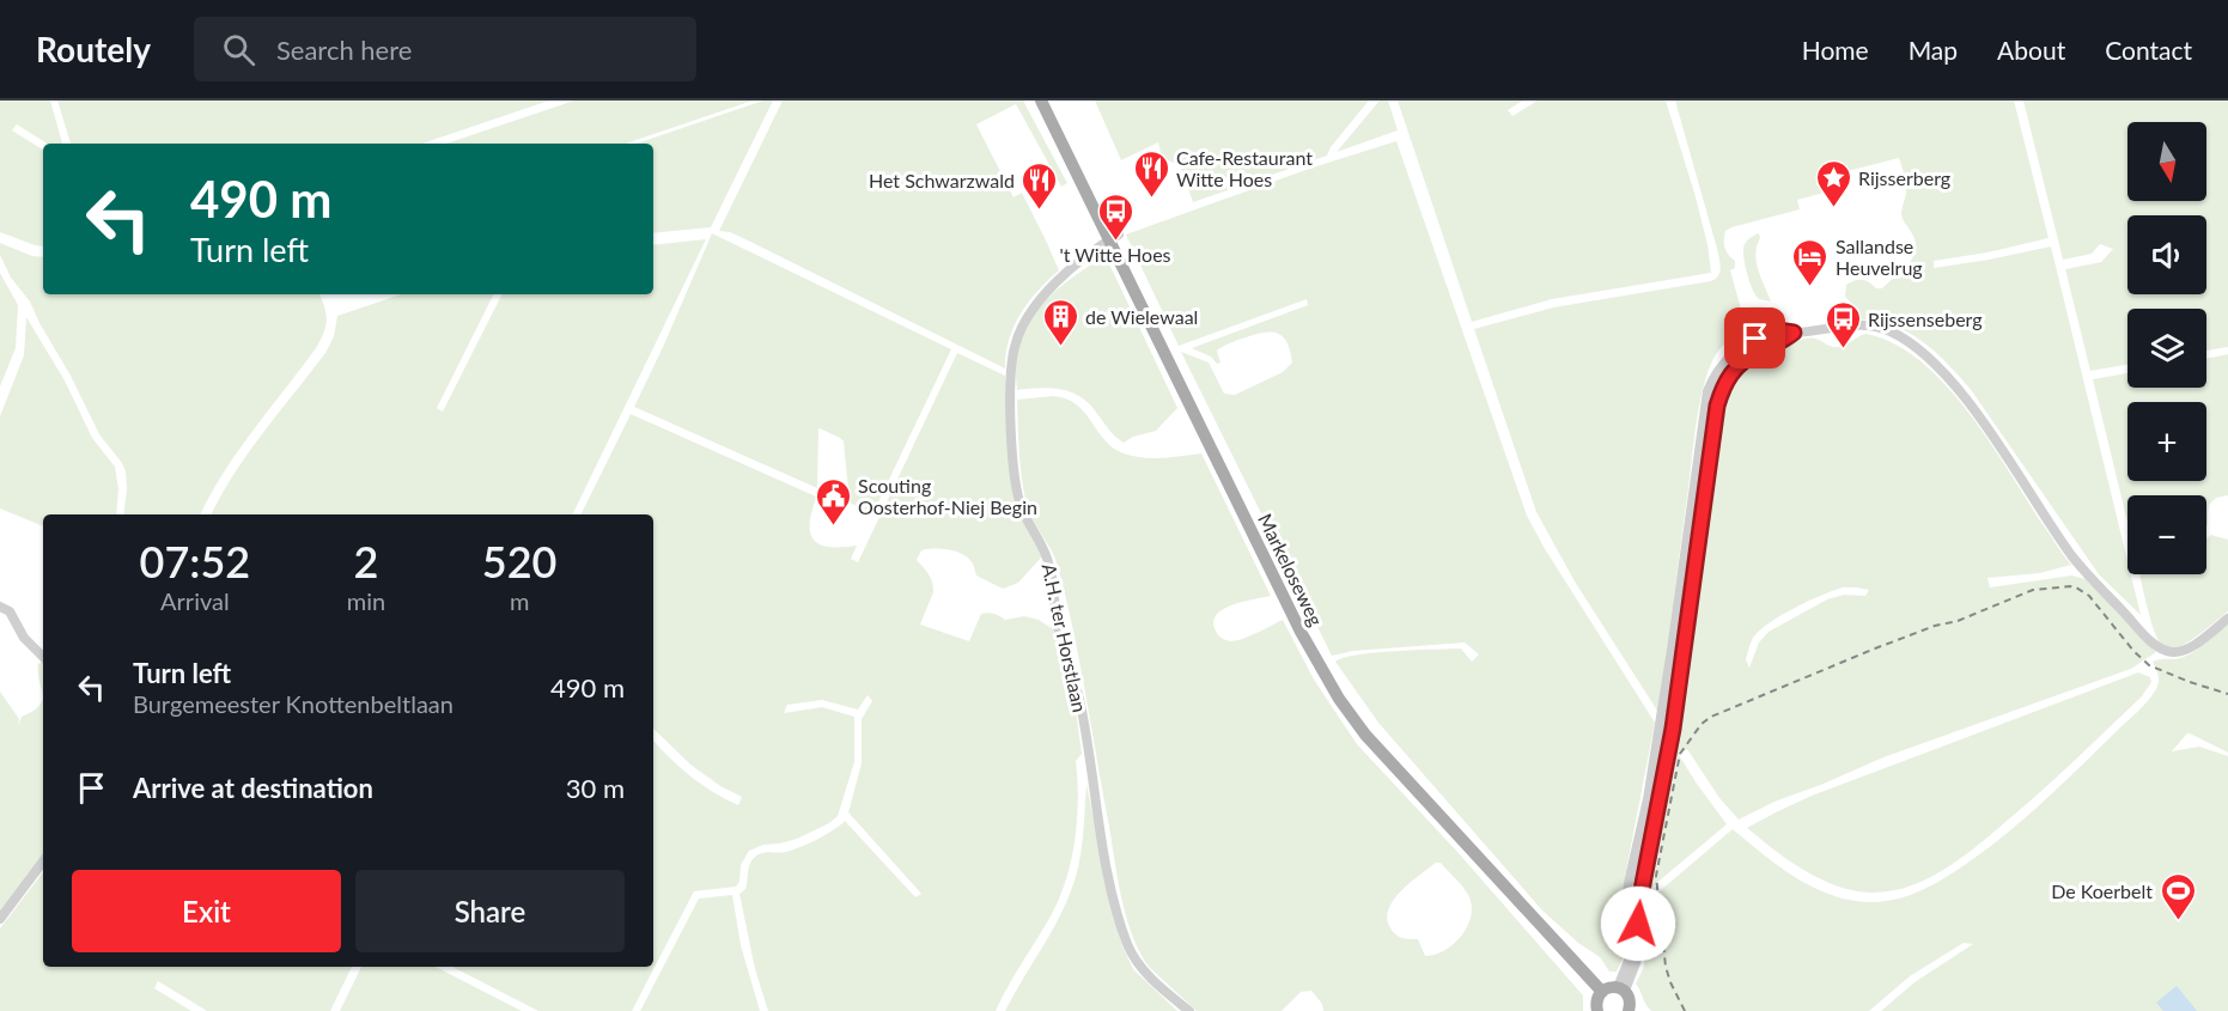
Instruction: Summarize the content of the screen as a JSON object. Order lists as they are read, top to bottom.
{
  "streets": {
    "main road": ["Markeloseweg"],
    "street": ["A.H. ter Horstlaan"]
  },
  "crossings": [
    ["Markeloseweg", "A.H. ter Horstlaan"]
  ],
  "places": {
    "restaurant": ["Cafe-Restaurant Witte Hoes", "Het Schwarzwald"],
    "place": ["Rijsserberg"],
    "bus stop": ["'t Witte Hoes", "Rijssenseberg"],
    "hotel": ["Sallandse Heuvelrug"],
    "building": ["de Wielewaal"],
    "public building": ["Scouting Oosterhof-Niej Begin"],
    "sports": ["De Koerbelt"]
  },
  "north": "bottom",
  "page": {
    "header": "Routely",
    "search": "Search here",
    "nav": [
      "Home",
      "Map",
      "About",
      "Contact"
    ],
    "map_buttons": ["+", "−"],
    "turn": ["490 m", "Turn left"],
    "eta": [
      "07:52",
      "Arrival",
      "2",
      "min",
      "520",
      "m"
    ],
    "list": [
      {
        "name": "Turn left",
        "note": "Burgemeester Knottenbeltlaan",
        "value": "490 m"
      },
      {
        "name": "Arrive at destination",
        "value": "30 m"
      }
    ],
    "buttons": ["Exit", "Share"]
  }
}
